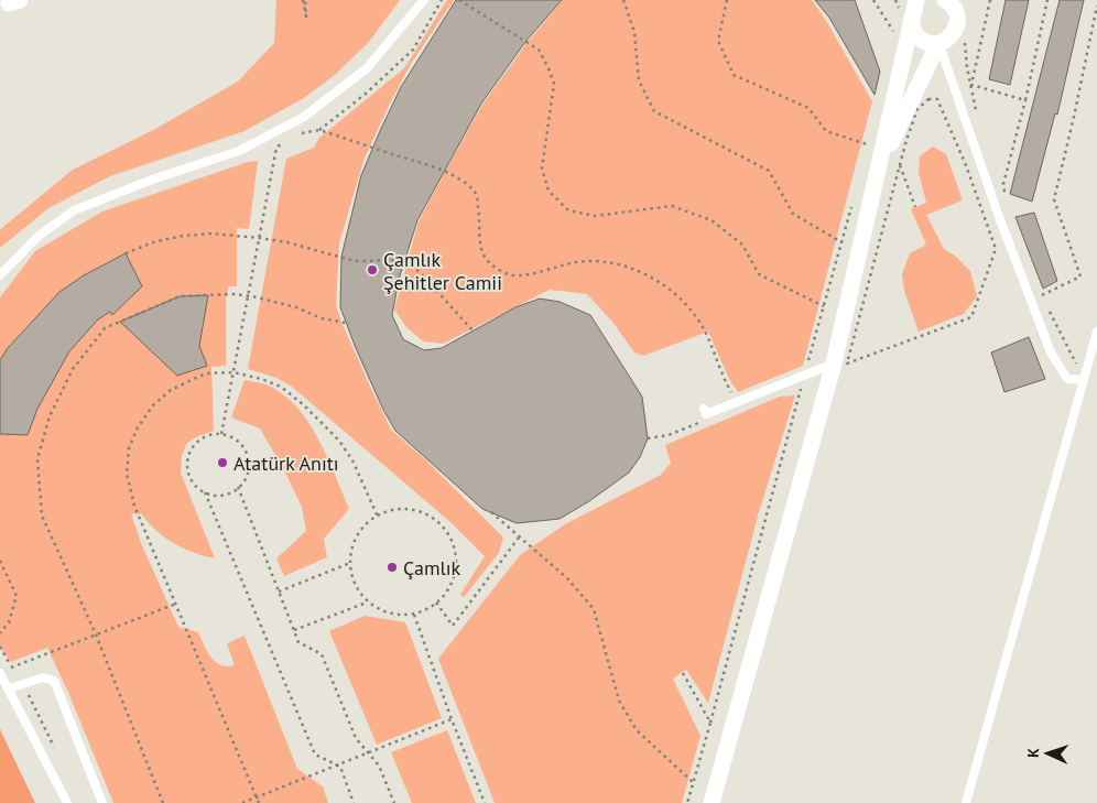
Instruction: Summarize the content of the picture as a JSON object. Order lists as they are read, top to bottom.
{
  "places": ["Çamlık Şehitler Camii", "Atatürk Anıtı", "Çamlık"],
  "north": "left"
}
